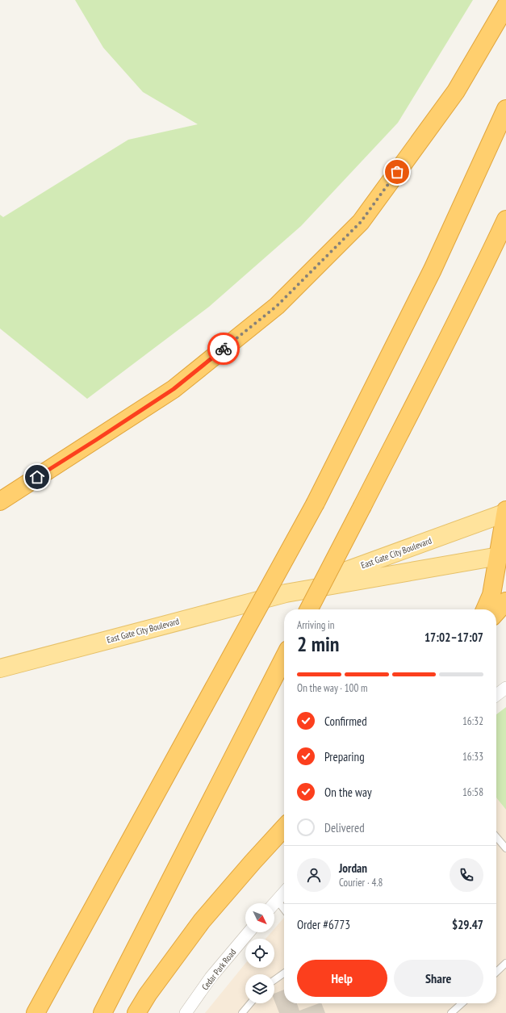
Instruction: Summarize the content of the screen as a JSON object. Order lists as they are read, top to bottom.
{
  "streets": {
    "main road": ["East Gate City Boulevard"],
    "street": ["Cedar Park Road"]
  },
  "north": "bottom right",
  "page": {
    "heading": ["2 min", "Arriving in", "17:02–17:07"],
    "panel": [
      "Jordan",
      "Courier · 4.8",
      "Order #6773",
      "$29.47"
    ],
    "bar": "On the way · 100 m",
    "list": [
      ["Confirmed", "16:32"],
      ["Preparing", "16:33"],
      ["On the way", "16:58"],
      "Delivered"
    ],
    "buttons": ["Help", "Share"]
  }
}
